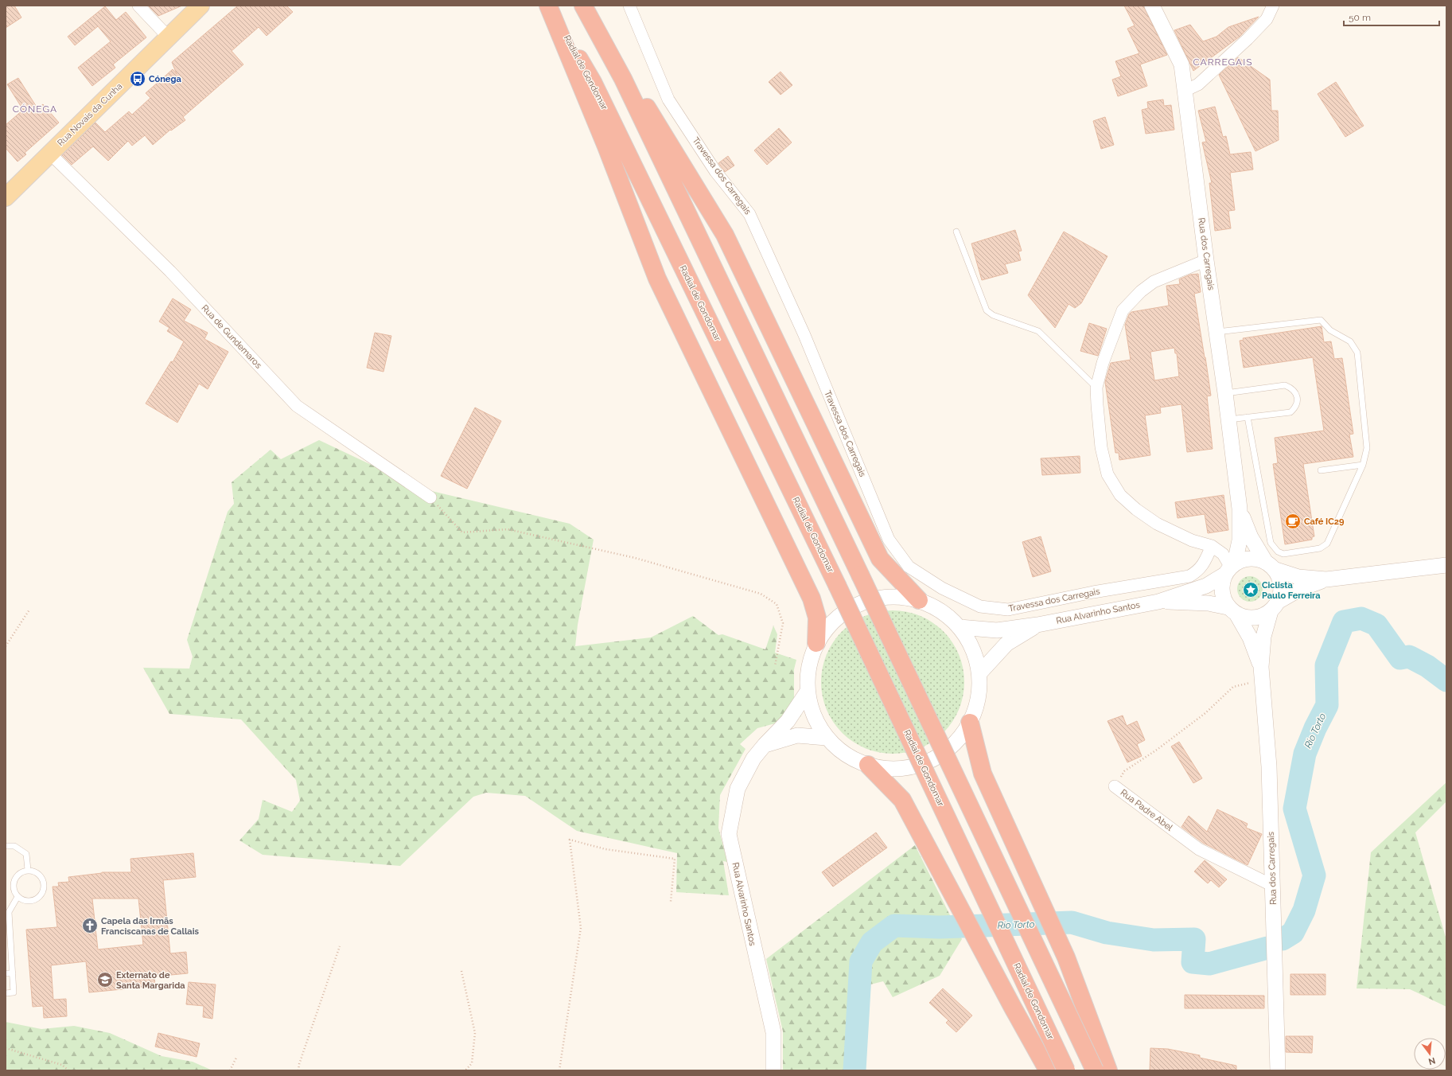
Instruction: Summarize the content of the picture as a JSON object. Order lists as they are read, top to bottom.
{
  "streets": {
    "highway": ["Radial de Gondomar"],
    "main road": ["Rua Novais da Cunha"],
    "street": [
      "Travessa dos Carregais",
      "Rua dos Carregais",
      "Rua de Gundemaros",
      "Rua Alvarinho Santos",
      "Rua Padre Abel"
    ]
  },
  "crossings": [
    ["Rua Novais da Cunha", "Rua de Gundemaros"],
    ["Rua dos Carregais", "Rua Alvarinho Santos"],
    ["Rua dos Carregais", "Rua Padre Abel"]
  ],
  "districts": ["CARREGAIS", "CÓNEGA"],
  "water": ["Rio Torto"],
  "places": {
    "bus stop": ["Cónega"],
    "cafe": ["Café IC29"],
    "place": ["Ciclista Paulo Ferreira"],
    "church": ["Capela das Irmãs Franciscanas de Callais"],
    "school or university": ["Externato de Santa Margarida"]
  },
  "scale_bar": "50 m",
  "north": "bottom"
}
